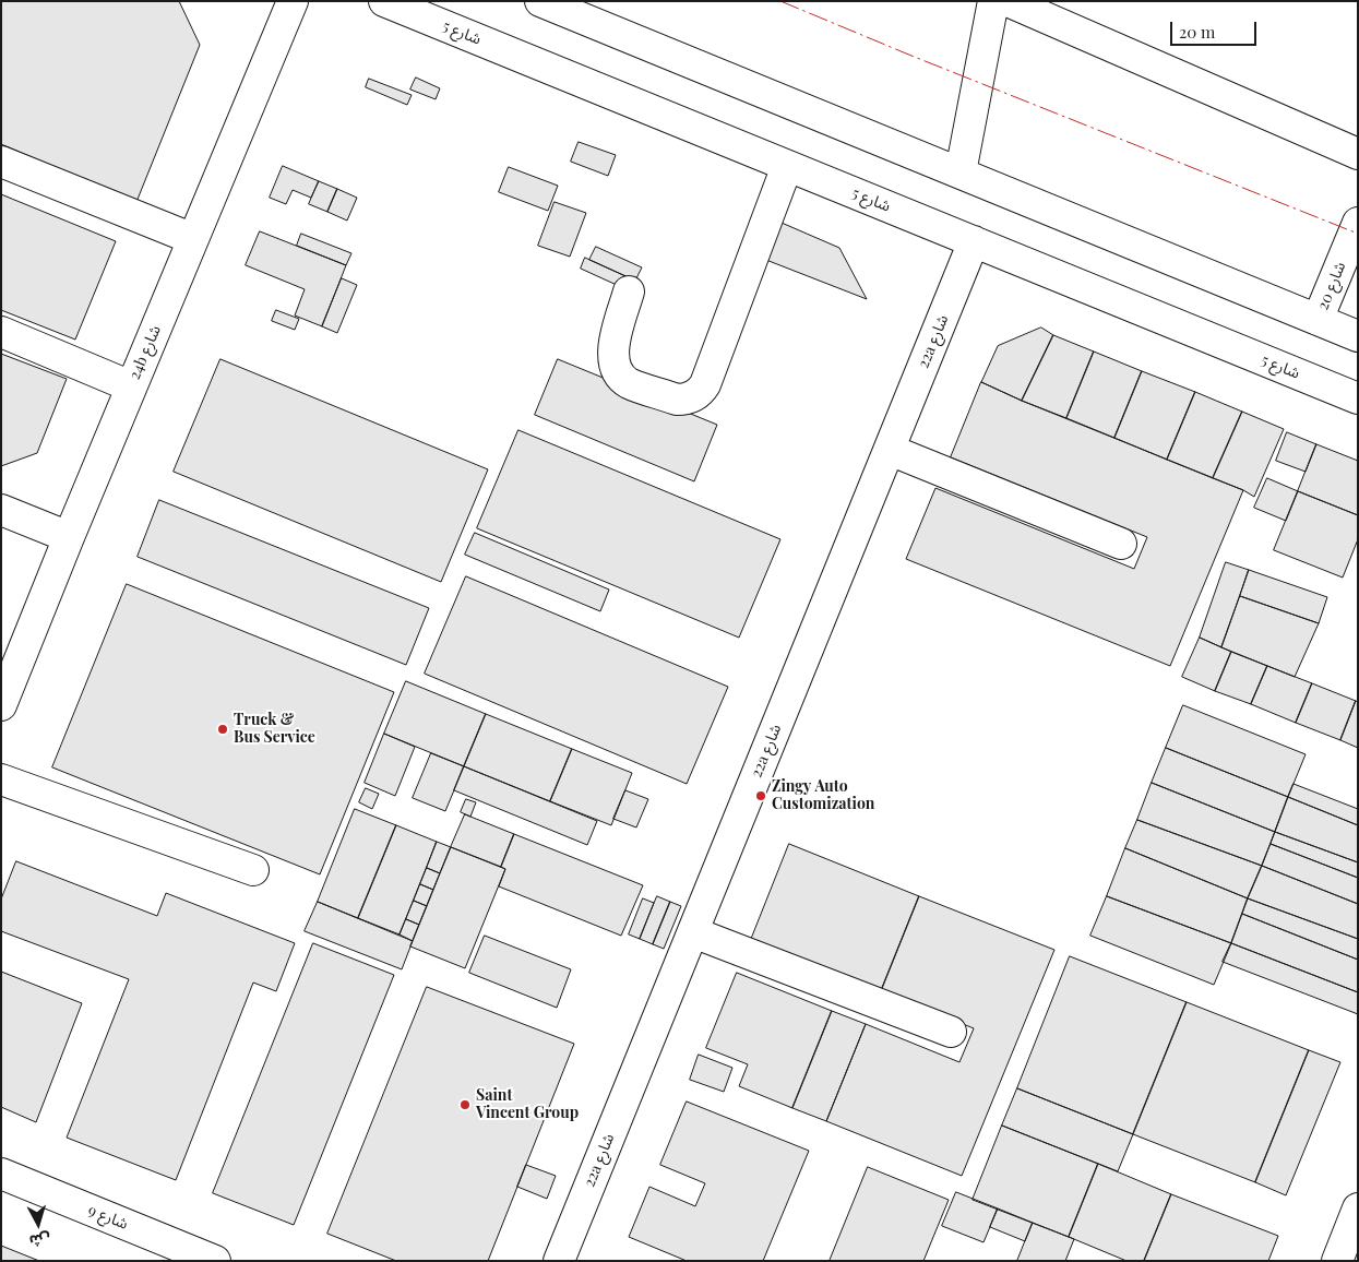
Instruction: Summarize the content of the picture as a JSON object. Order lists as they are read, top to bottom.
{
  "streets": {
    "street": [
      "شارع 5",
      "شارع 20",
      "22a شارع",
      "24b شارع",
      "شارع 9"
    ]
  },
  "crossings": [
    ["شارع 5", "22a شارع"]
  ],
  "places": ["Truck & Bus Service", "Zingy Auto Customization", "Saint Vincent Group"],
  "scale_bar": "20 m",
  "north": "bottom"
}
